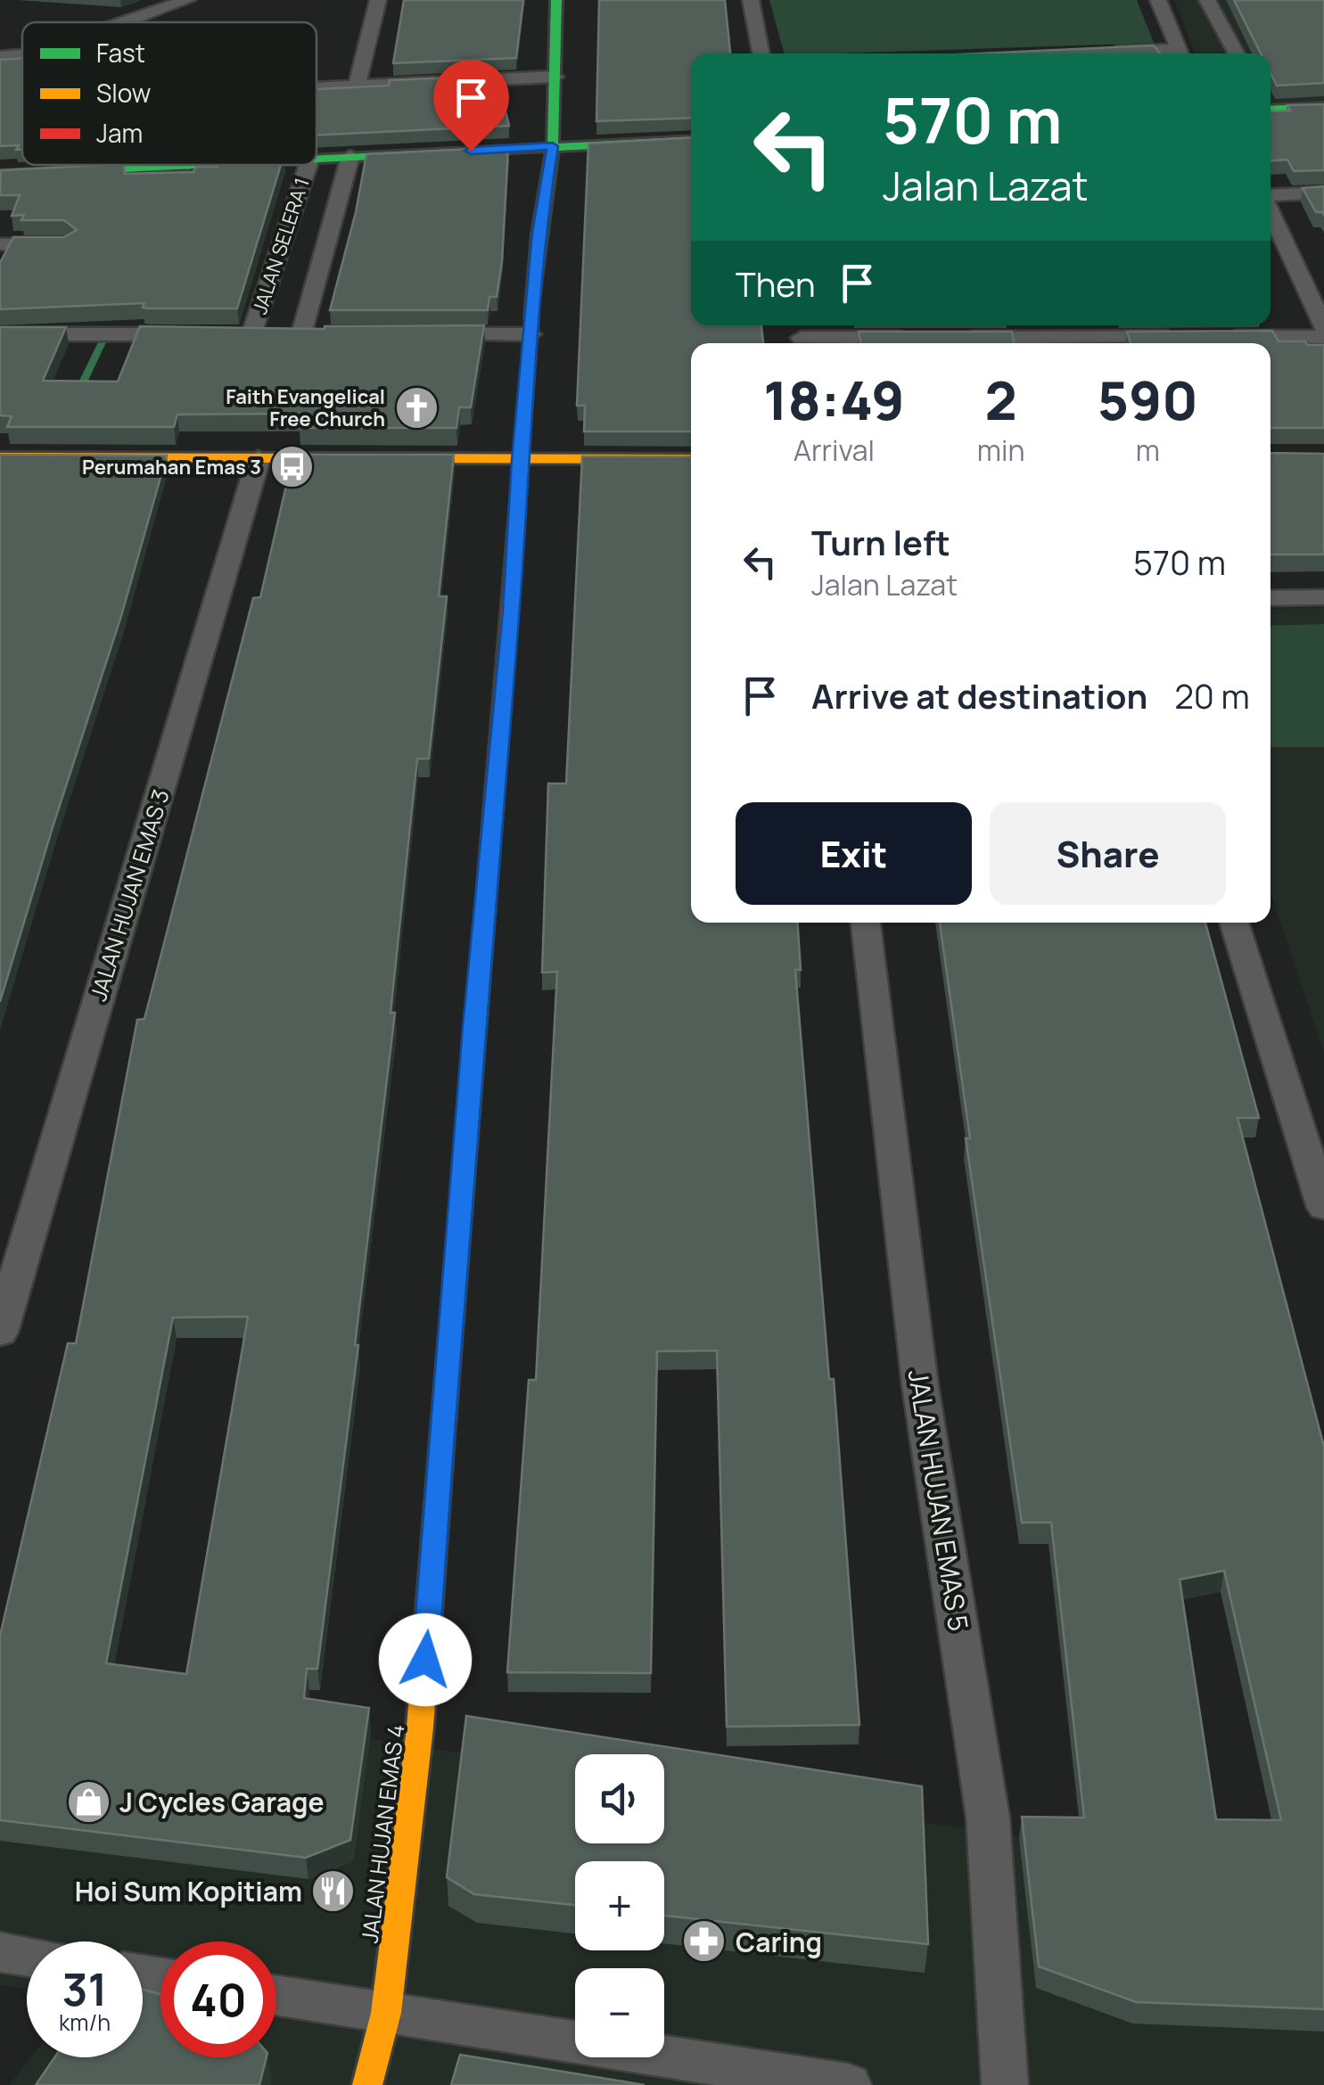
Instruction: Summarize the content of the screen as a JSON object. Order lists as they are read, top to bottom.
{
  "streets": {
    "street": [
      "JALAN SELERA 1",
      "JALAN HUJAN EMAS 3",
      "JALAN HUJAN EMAS 5",
      "JALAN HUJAN EMAS 4"
    ]
  },
  "places": {
    "church": ["Faith Evangelical Free Church"],
    "bus stop": ["Perumahan Emas 3"],
    "shop": ["J Cycles Garage"],
    "restaurant": ["Hoi Sum Kopitiam"],
    "pharmacy": ["Caring"]
  },
  "legend": ["Fast", "Slow", "Jam"],
  "page": {
    "turn": ["570 m", "Jalan Lazat"],
    "then": "Then",
    "eta": [
      "18:49",
      "Arrival",
      "2",
      "min",
      "590",
      "m"
    ],
    "list": [
      {
        "name": "Turn left",
        "note": "Jalan Lazat",
        "value": "570 m"
      },
      {
        "name": "Arrive at destination",
        "value": "20 m"
      }
    ],
    "buttons": ["Exit", "Share"],
    "map_buttons": ["+", "−"],
    "speed": "31 km/h",
    "limit": "40"
  }
}
